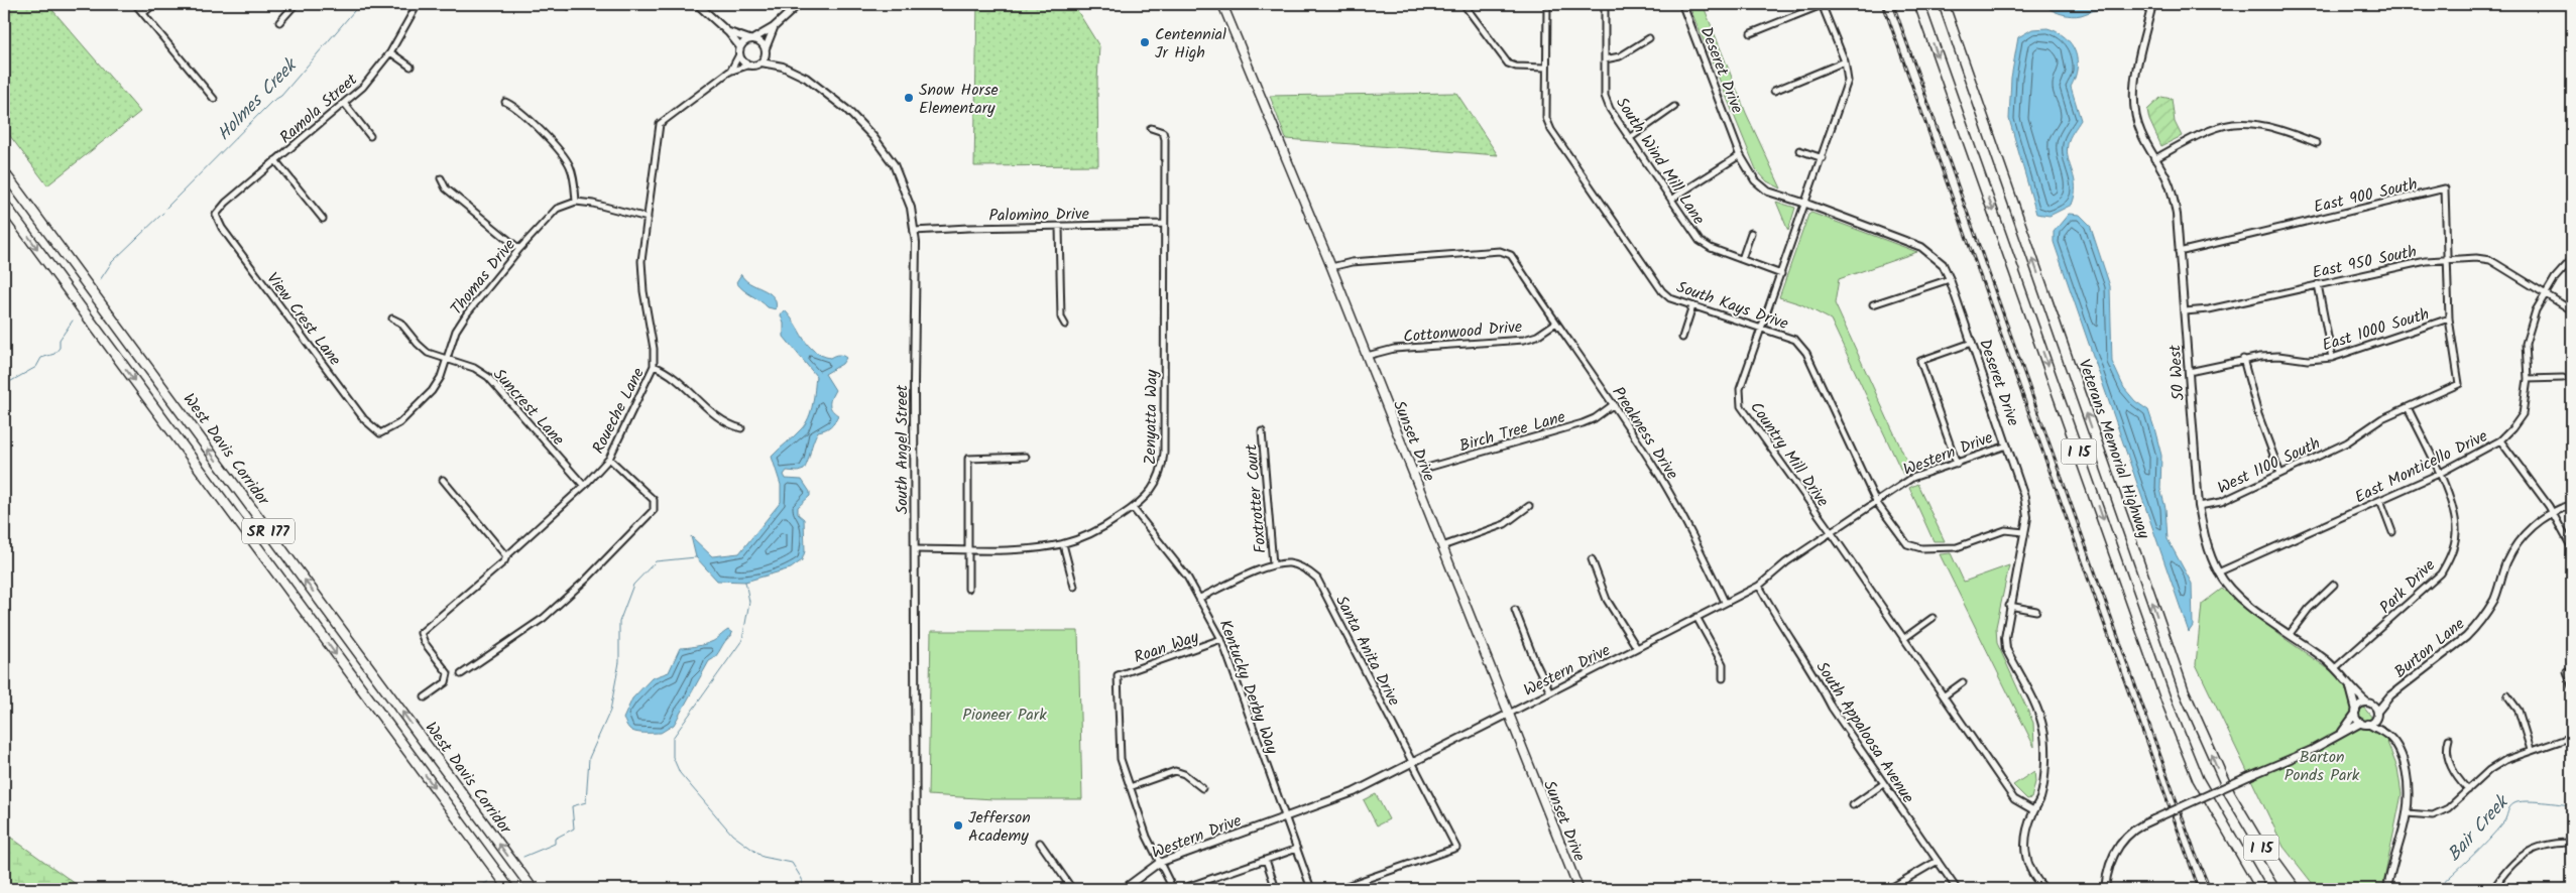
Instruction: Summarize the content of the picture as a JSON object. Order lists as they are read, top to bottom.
{
  "streets": {
    "highway": [
      "West Davis Corridor",
      "Veterans Memorial Highway",
      "I 15",
      "SR 177"
    ],
    "main road": ["Sunset Drive"],
    "street": [
      "Deseret Drive",
      "Ramola Street",
      "South Wind Mill Lane",
      "East 900 South",
      "Palomino Drive",
      "East 950 South",
      "Thomas Drive",
      "South Kays Drive",
      "View Crest Lane",
      "East 1000 South",
      "Cottonwood Drive",
      "50 West",
      "Suncrest Lane",
      "Roueche Lane",
      "Zenyatta Way",
      "Birch Tree Lane",
      "Preakness Drive",
      "South Angel Street",
      "Western Drive",
      "Country Mill Drive",
      "West 1100 South",
      "East Monticello Drive",
      "Foxtrotter Court",
      "Park Drive",
      "Roan Way",
      "Burton Lane",
      "Santa Anita Drive",
      "Kentucky Derby Way",
      "South Appaloosa Avenue"
    ]
  },
  "crossings": [
    ["Deseret Drive", "South Kays Drive"],
    ["Deseret Drive", "Western Drive"],
    ["Deseret Drive", "Country Mill Drive"],
    ["Ramola Street", "View Crest Lane"],
    ["South Wind Mill Lane", "Country Mill Drive"],
    ["East 900 South", "East 950 South"],
    ["East 900 South", "50 West"],
    ["Palomino Drive", "Zenyatta Way"],
    ["Palomino Drive", "South Angel Street"],
    ["East 950 South", "50 West"],
    ["East 950 South", "East Monticello Drive"],
    ["Thomas Drive", "View Crest Lane"],
    ["Thomas Drive", "Suncrest Lane"],
    ["South Kays Drive", "Western Drive"],
    ["South Kays Drive", "Country Mill Drive"],
    ["East 1000 South", "50 West"],
    ["East 1000 South", "West 1100 South"],
    ["Cottonwood Drive", "Preakness Drive"],
    ["Cottonwood Drive", "Sunset Drive"],
    ["50 West", "West 1100 South"],
    ["50 West", "East Monticello Drive"],
    ["50 West", "Park Drive"],
    ["50 West", "Burton Lane"],
    ["Suncrest Lane", "Roueche Lane"],
    ["Zenyatta Way", "South Angel Street"],
    ["Zenyatta Way", "Kentucky Derby Way"],
    ["Birch Tree Lane", "Preakness Drive"],
    ["Birch Tree Lane", "Sunset Drive"],
    ["Preakness Drive", "Sunset Drive"],
    ["Preakness Drive", "Western Drive"],
    ["Sunset Drive", "Western Drive"],
    ["Western Drive", "Country Mill Drive"],
    ["Western Drive", "Santa Anita Drive"],
    ["Western Drive", "Kentucky Derby Way"],
    ["Western Drive", "South Appaloosa Avenue"],
    ["West 1100 South", "Park Drive"],
    ["East Monticello Drive", "Park Drive"],
    ["Foxtrotter Court", "Santa Anita Drive"],
    ["Roan Way", "Kentucky Derby Way"],
    ["Santa Anita Drive", "Kentucky Derby Way"]
  ],
  "water": ["Holmes Creek", "Bair Creek"],
  "parks": ["Pioneer Park", "Barton Ponds Park"],
  "places": ["Centennial Jr High", "Snow Horse Elementary", "Jefferson Academy"]
}
